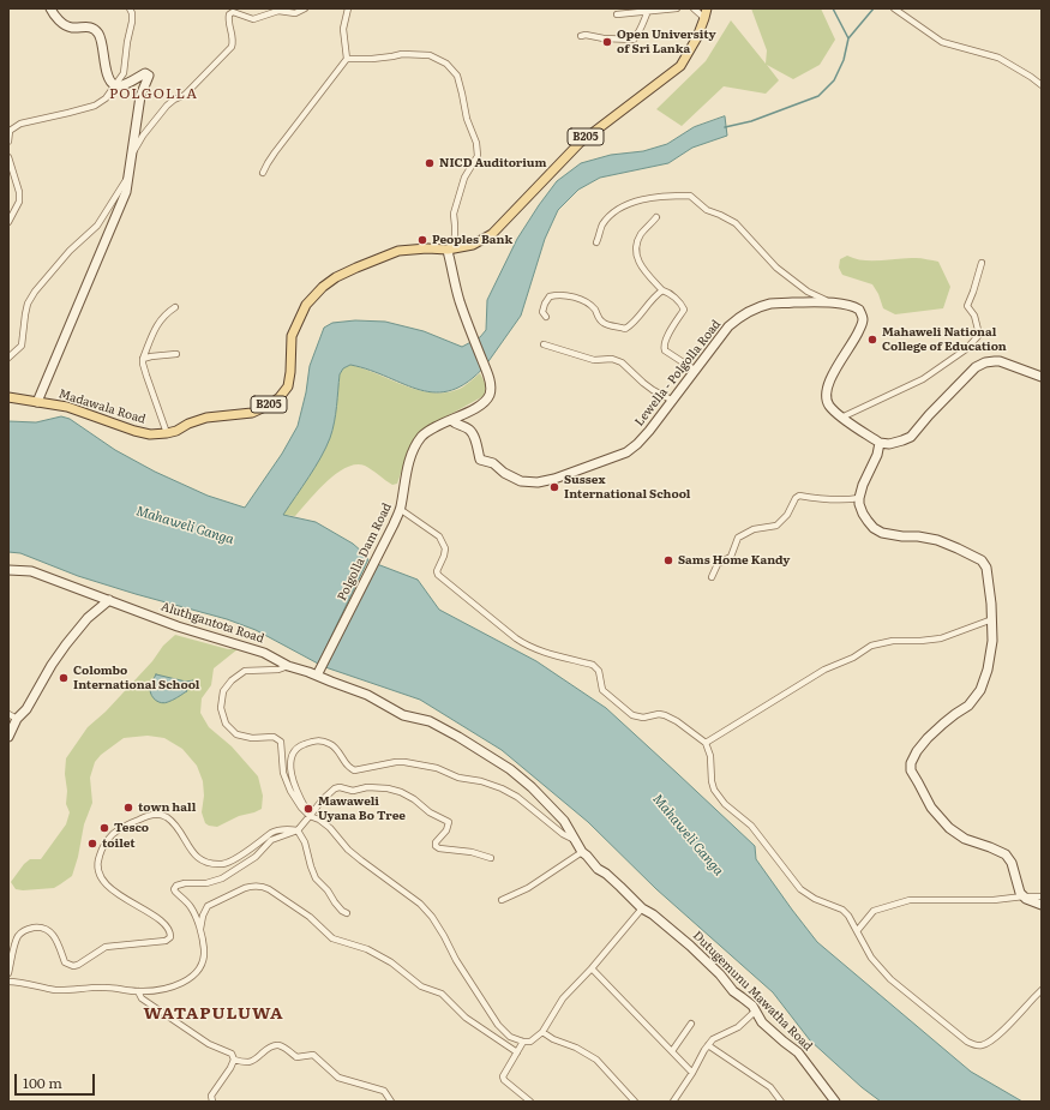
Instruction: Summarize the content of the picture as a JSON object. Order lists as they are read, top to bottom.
{
  "streets": {
    "main road": ["B205", "Madawala Road"],
    "street": [
      "Lewella - Polgolla Road",
      "Polgolla Dam Road",
      "Aluthgantota Road",
      "Dutugemunu Mawatha Road"
    ]
  },
  "crossings": [
    ["Lewella - Polgolla Road", "Polgolla Dam Road"],
    ["Madawala Road", "Polgolla Dam Road"],
    ["Polgolla Dam Road", "Aluthgantota Road"],
    ["Aluthgantota Road", "Dutugemunu Mawatha Road"]
  ],
  "districts": ["POLGOLLA", "WATAPULUWA"],
  "water": ["Mahaweli Ganga"],
  "places": [
    "Open University of Sri Lanka",
    "NICD Auditorium",
    "Peoples Bank",
    "Mahaweli National College of Education",
    "Sussex International School",
    "Sams Home Kandy",
    "Colombo International School",
    "town hall",
    "Mawaweli Uyana Bo Tree",
    "Tesco",
    "toilet"
  ],
  "scale_bar": "100 m"
}
